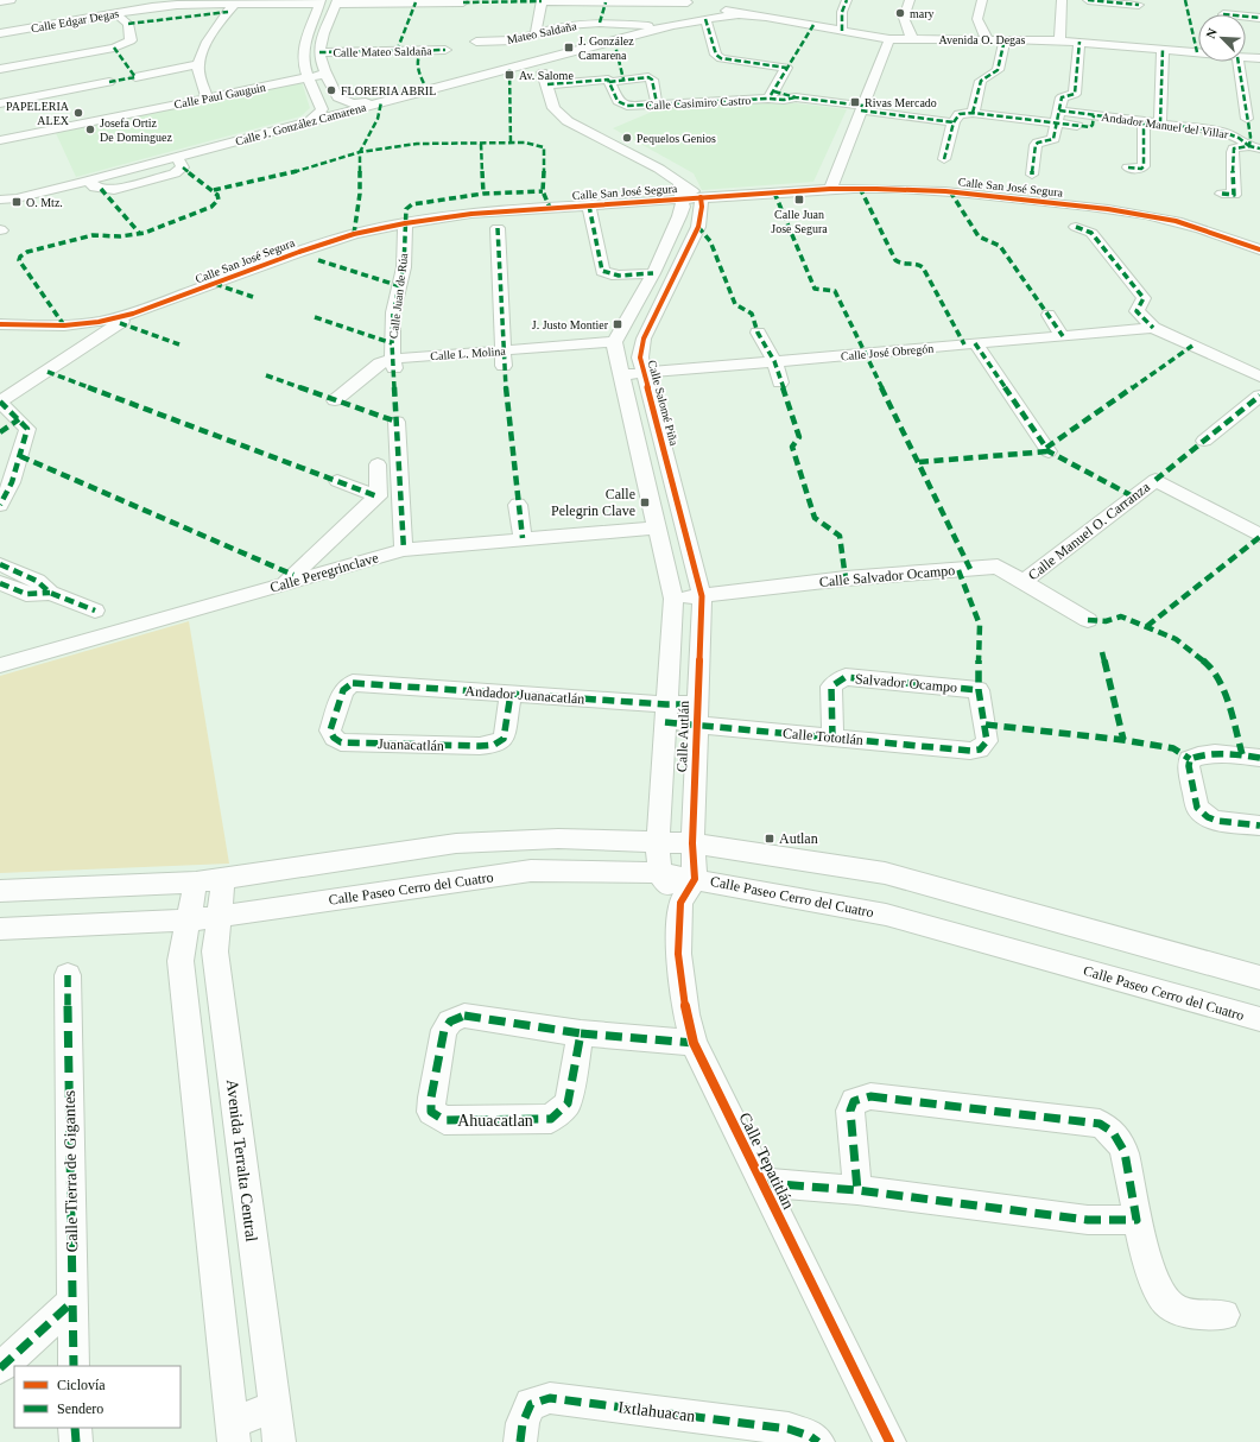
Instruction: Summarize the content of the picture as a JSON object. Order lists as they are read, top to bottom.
{
  "streets": {
    "street": [
      "Calle Edgar Degas",
      "Mateo Saldaña",
      "Avenida O. Degas",
      "Calle Mateo Saldaña",
      "Calle Paul Gauguin",
      "Calle Casimiro Castro",
      "Calle J. González Camarena",
      "Andador Manuel del Villar",
      "Calle San José Segura",
      "Calle Juan de Rúa",
      "Calle José Obregón",
      "Calle L. Molina",
      "Calle Salomé Piña",
      "Calle Manuel O. Carranza",
      "Calle Peregrinclave",
      "Calle Salvador Ocampo",
      "Salvador Ocampo",
      "Andador Juanacatlán",
      "Calle Autlán",
      "Calle Tototlán",
      "Juanacatlán",
      "Calle Paseo Cerro del Cuatro",
      "Ahuacatlan",
      "Avenida Terralta Central",
      "Calle Tepatitlán",
      "Calle Tierra de Gigantes",
      "Ixtlahuacan"
    ]
  },
  "crossings": [
    ["Mateo Saldaña", "Calle J. González Camarena"],
    ["Avenida O. Degas", "Calle J. González Camarena"],
    ["Calle Casimiro Castro", "Andador Manuel del Villar"],
    ["Calle San José Segura", "Calle Juan de Rúa"],
    ["Calle San José Segura", "Calle Salomé Piña"],
    ["Calle Juan de Rúa", "Calle L. Molina"],
    ["Calle José Obregón", "Calle Salomé Piña"],
    ["Calle Salomé Piña", "Calle Salvador Ocampo"],
    ["Calle Salomé Piña", "Calle Autlán"],
    ["Calle Manuel O. Carranza", "Calle Salvador Ocampo"],
    ["Calle Salvador Ocampo", "Calle Autlán"],
    ["Salvador Ocampo", "Calle Tototlán"],
    ["Andador Juanacatlán", "Calle Autlán"],
    ["Andador Juanacatlán", "Calle Tototlán"],
    ["Andador Juanacatlán", "Juanacatlán"],
    ["Calle Autlán", "Calle Tototlán"],
    ["Calle Autlán", "Calle Paseo Cerro del Cuatro"],
    ["Calle Autlán", "Calle Tepatitlán"],
    ["Calle Paseo Cerro del Cuatro", "Avenida Terralta Central"],
    ["Calle Paseo Cerro del Cuatro", "Calle Tepatitlán"],
    ["Ahuacatlan", "Calle Tepatitlán"]
  ],
  "places": {
    "other": [
      "mary",
      "FLORERIA ABRIL",
      "PAPELERIA ALEX",
      "Josefa Ortiz De Dominguez",
      "Pequelos Genios"
    ],
    "transit": [
      "J. González Camarena",
      "Av. Salome",
      "Rivas Mercado",
      "Calle Juan Jose Segura",
      "O. Mtz.",
      "J. Justo Montier",
      "Calle Pelegrin Clave",
      "Autlan"
    ]
  },
  "legend": ["Ciclovía", "Sendero"],
  "north": "top left"
}
